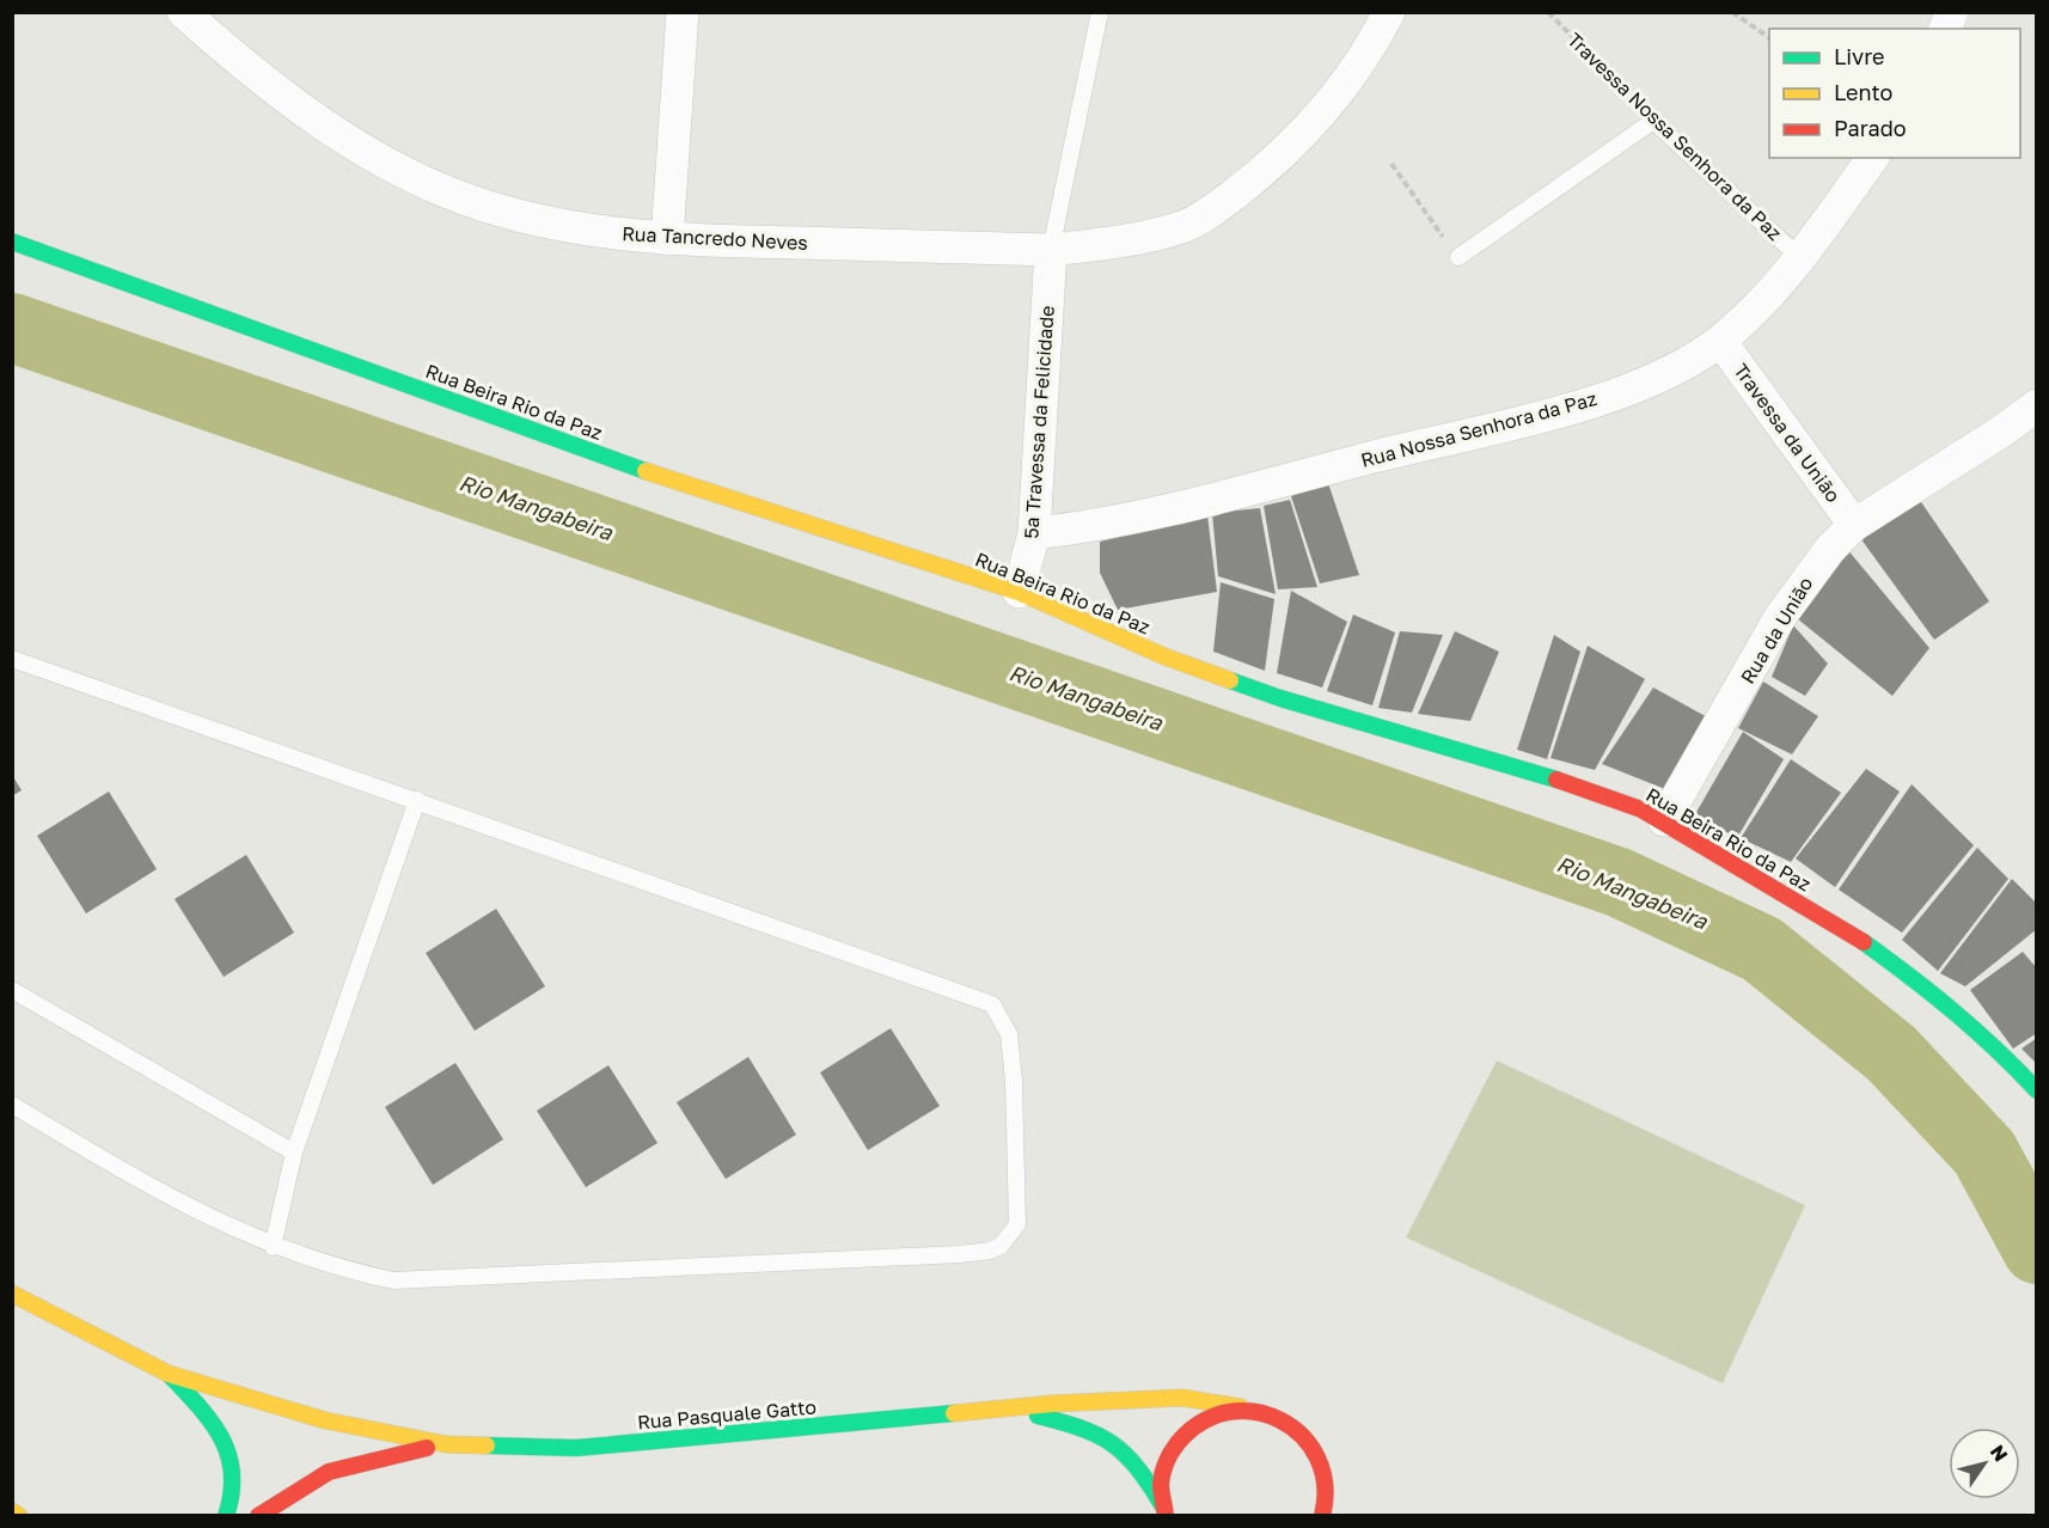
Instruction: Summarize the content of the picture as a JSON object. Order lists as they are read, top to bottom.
{
  "streets": {
    "street": [
      "Rua Tancredo Neves",
      "Rua Beira Rio da Paz",
      "5ª Travessa da Felicidade",
      "Rua Nossa Senhora da Paz",
      "Travessa da União",
      "Rua da União",
      "Rua Pasquale Gatto"
    ],
    "lane": ["Travessa Nossa Senhora da Paz"]
  },
  "crossings": [
    ["Travessa Nossa Senhora da Paz", "Rua Nossa Senhora da Paz"],
    ["Rua Tancredo Neves", "5ª Travessa da Felicidade"],
    ["Rua Beira Rio da Paz", "5ª Travessa da Felicidade"],
    ["Rua Beira Rio da Paz", "Rua da União"],
    ["5ª Travessa da Felicidade", "Rua Nossa Senhora da Paz"],
    ["Rua Nossa Senhora da Paz", "Travessa da União"],
    ["Travessa da União", "Rua da União"]
  ],
  "water": ["Rio Mangabeira"],
  "legend": ["Livre", "Lento", "Parado"],
  "north": "top right"
}
